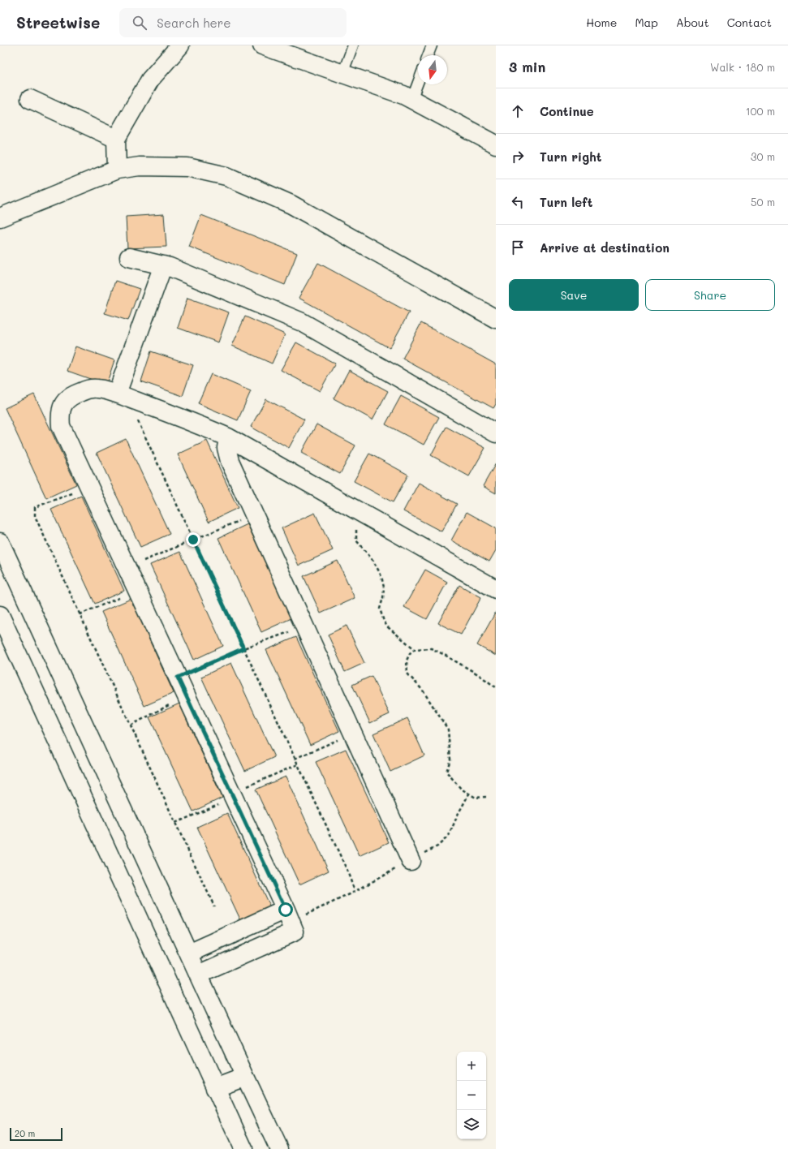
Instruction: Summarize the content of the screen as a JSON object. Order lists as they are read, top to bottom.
{
  "scale_bar": "20 m",
  "north": "bottom",
  "page": {
    "header": "Streetwise",
    "search": "Search here",
    "nav": [
      "Home",
      "Map",
      "About",
      "Contact"
    ],
    "heading": ["3 min", "Walk · 180 m"],
    "list": [
      ["Continue", "100 m"],
      ["Turn right", "30 m"],
      ["Turn left", "50 m"],
      "Arrive at destination"
    ],
    "buttons": ["Save", "Share"],
    "map_buttons": ["+", "−"],
    "scale": "20 m"
  }
}
